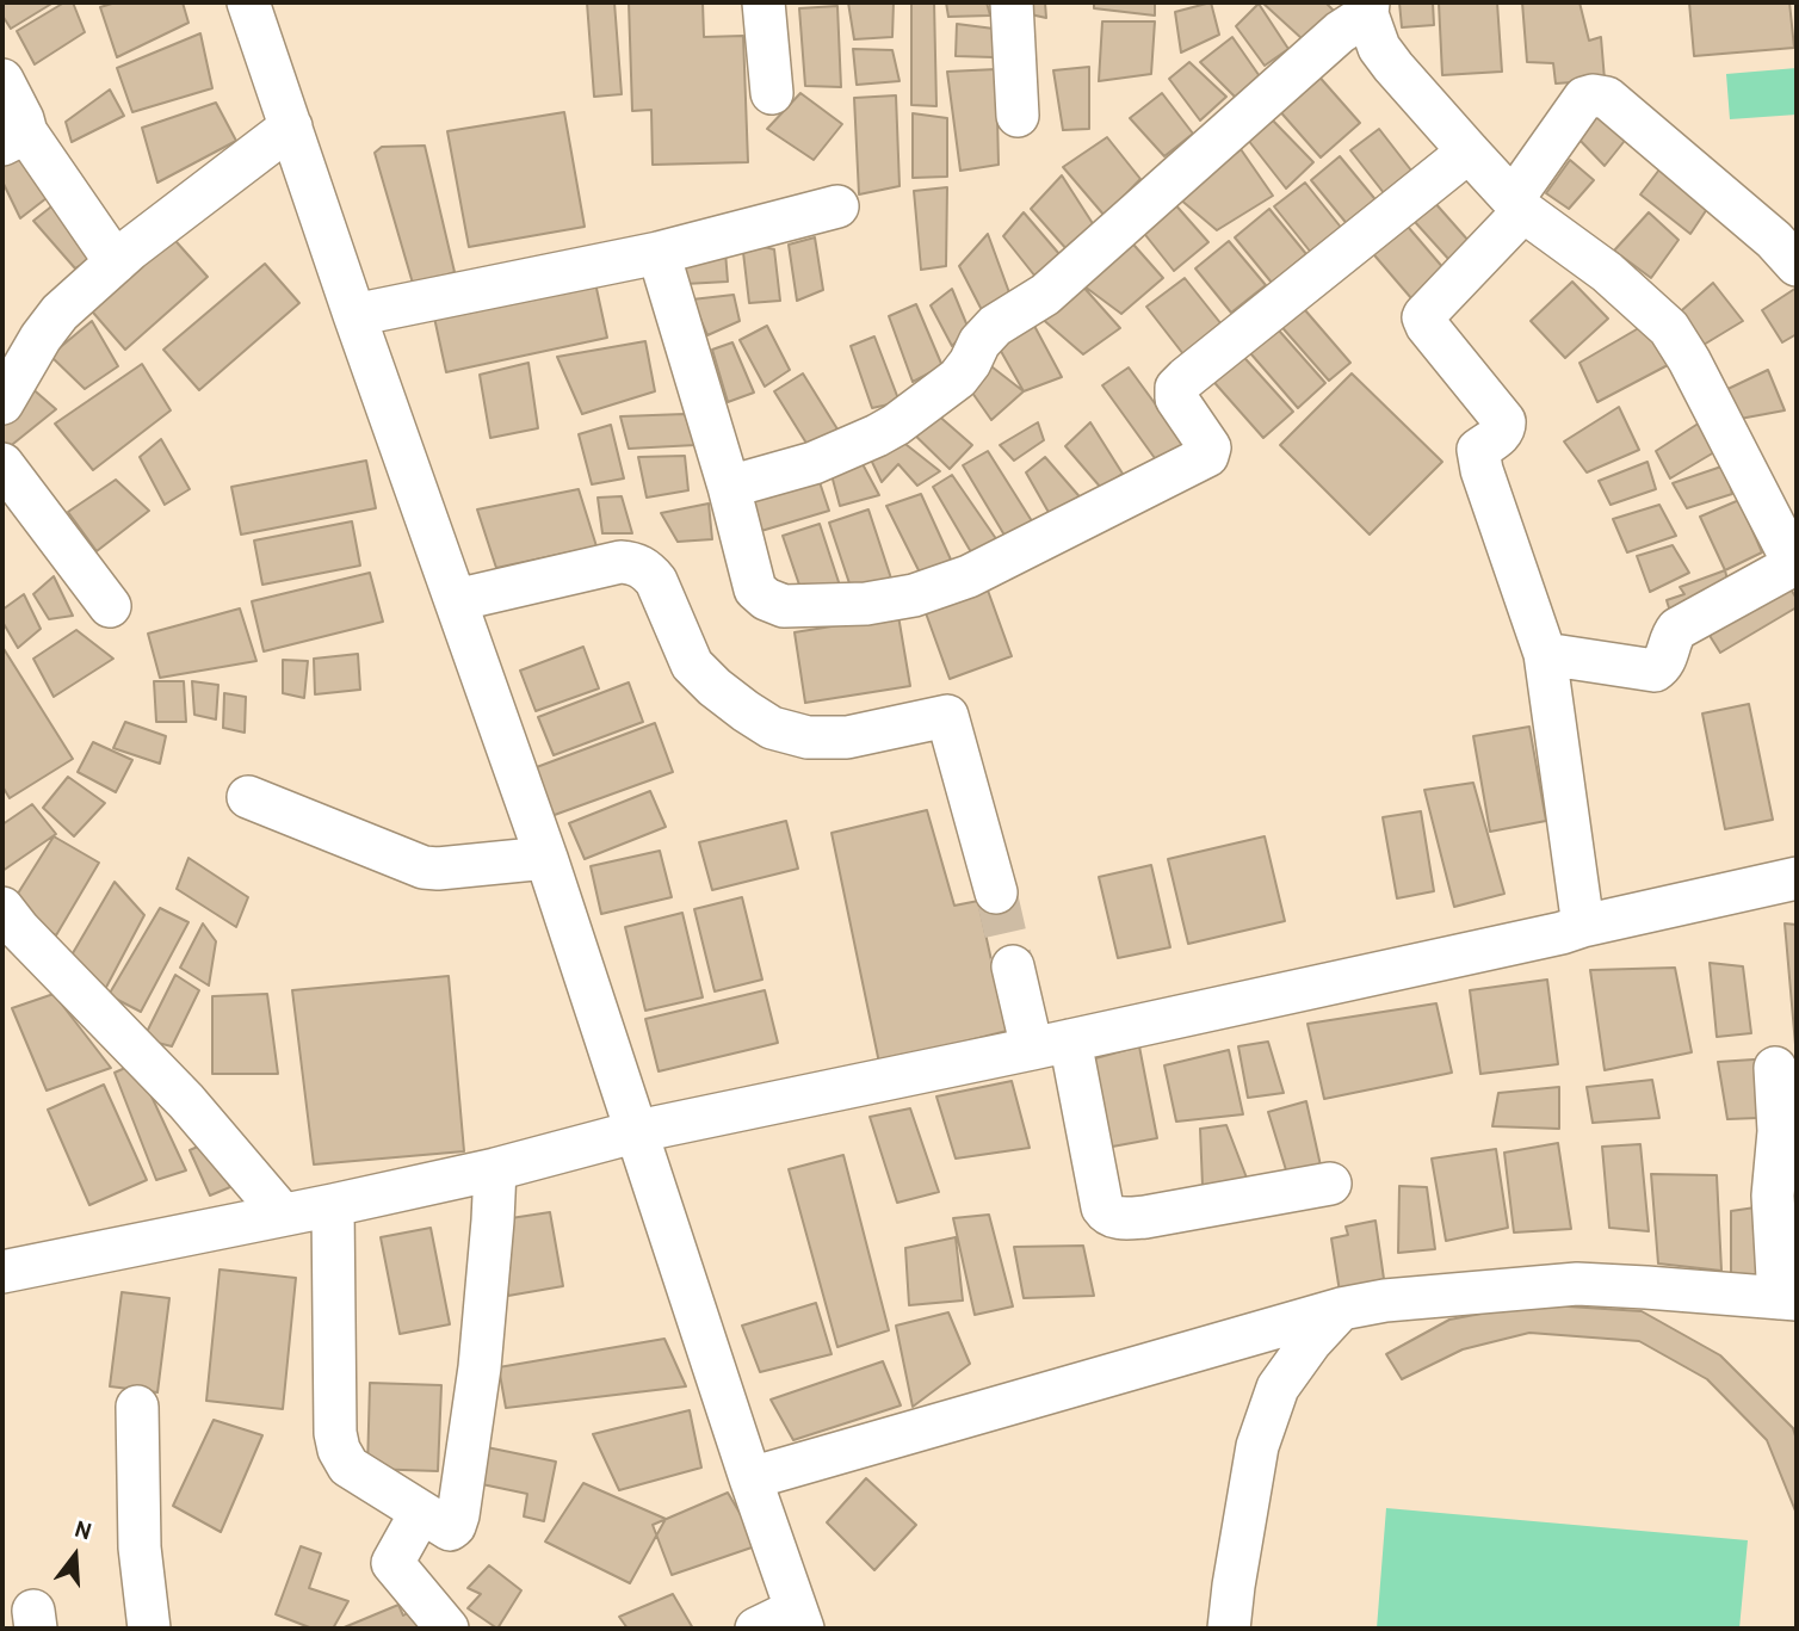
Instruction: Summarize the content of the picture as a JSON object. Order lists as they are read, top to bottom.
{
  "north": "top"
}
